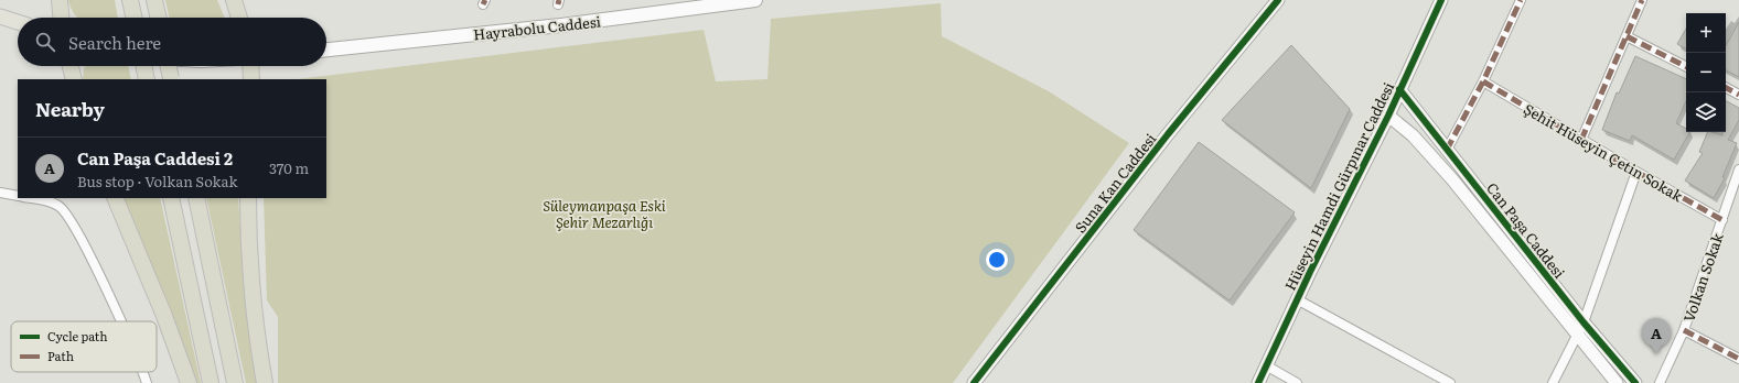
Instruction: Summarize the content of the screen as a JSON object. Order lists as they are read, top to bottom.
{
  "streets": {
    "main road": ["Hayrabolu Caddesi"],
    "street": [
      "Şehit Hüseyin Çetin Sokak",
      "Suna Kan Caddesi",
      "Hüseyin Hamdi Gürpınar Caddesi",
      "Can Paşa Caddesi",
      "Volkan Sokak"
    ]
  },
  "crossings": [
    ["Şehit Hüseyin Çetin Sokak", "Volkan Sokak"],
    ["Hüseyin Hamdi Gürpınar Caddesi", "Can Paşa Caddesi"]
  ],
  "parks": ["Süleymanpaşa Eski Şehir Mezarlığı"],
  "legend": ["Cycle path", "Path"],
  "page": {
    "map_buttons": ["+", "−"],
    "search": "Search here",
    "heading": "Nearby",
    "list": [
      {
        "mark": "A",
        "name": "Can Paşa Caddesi 2",
        "note": "Bus stop · Volkan Sokak",
        "value": "370 m"
      }
    ],
    "pins": "A"
  }
}
